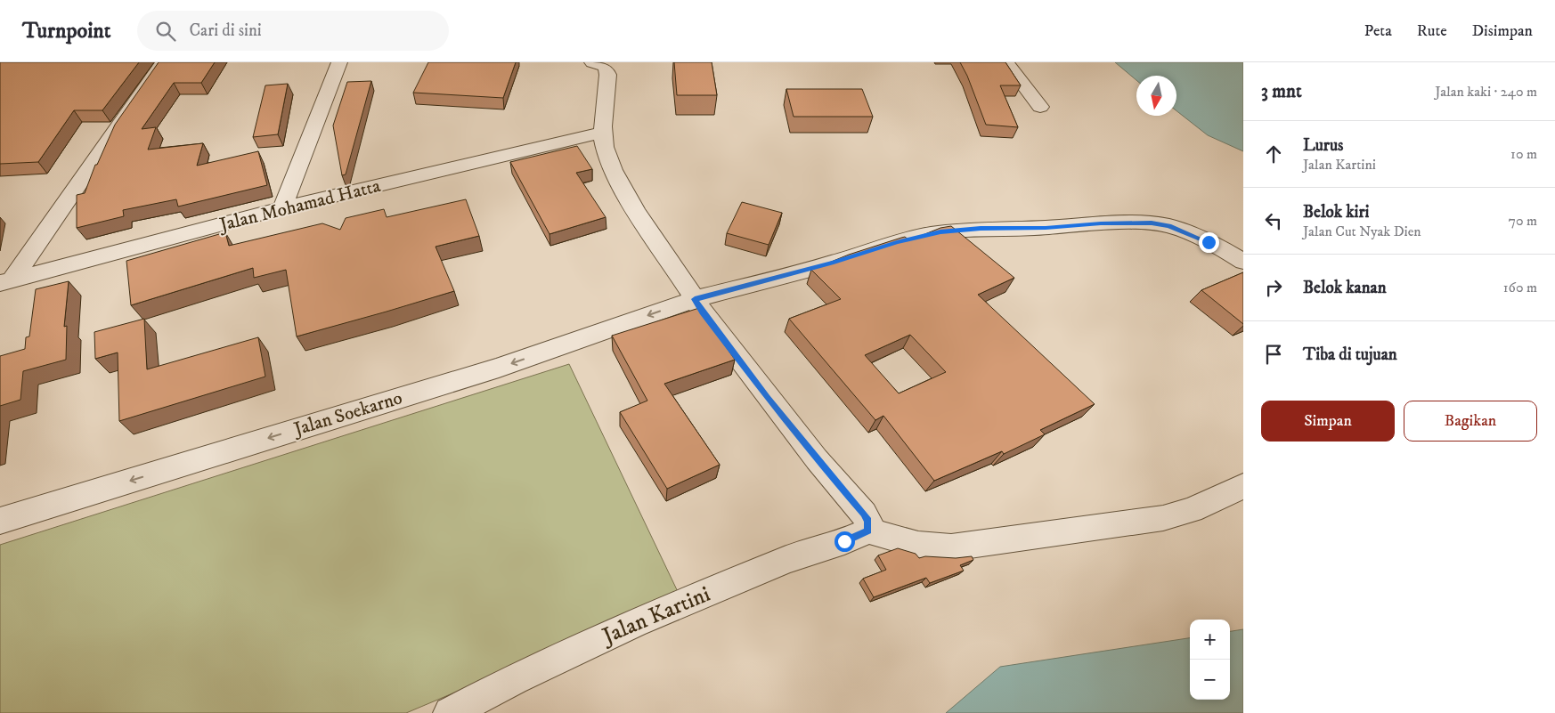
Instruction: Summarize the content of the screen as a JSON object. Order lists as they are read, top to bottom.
{
  "streets": {
    "street": ["Jalan Mohamad Hatta", "Jalan Soekarno", "Jalan Kartini"]
  },
  "one_way": ["Jalan Soekarno"],
  "north": "bottom",
  "page": {
    "header": "Turnpoint",
    "search": "Cari di sini",
    "nav": ["Peta", "Rute", "Disimpan"],
    "heading": ["3 mnt", "Jalan kaki · 240 m"],
    "list": [
      ["Lurus", "Jalan Kartini", "10 m"],
      ["Belok kiri", "Jalan Cut Nyak Dien", "70 m"],
      ["Belok kanan", "160 m"],
      "Tiba di tujuan"
    ],
    "buttons": ["Simpan", "Bagikan"],
    "map_buttons": ["+", "−"]
  }
}
